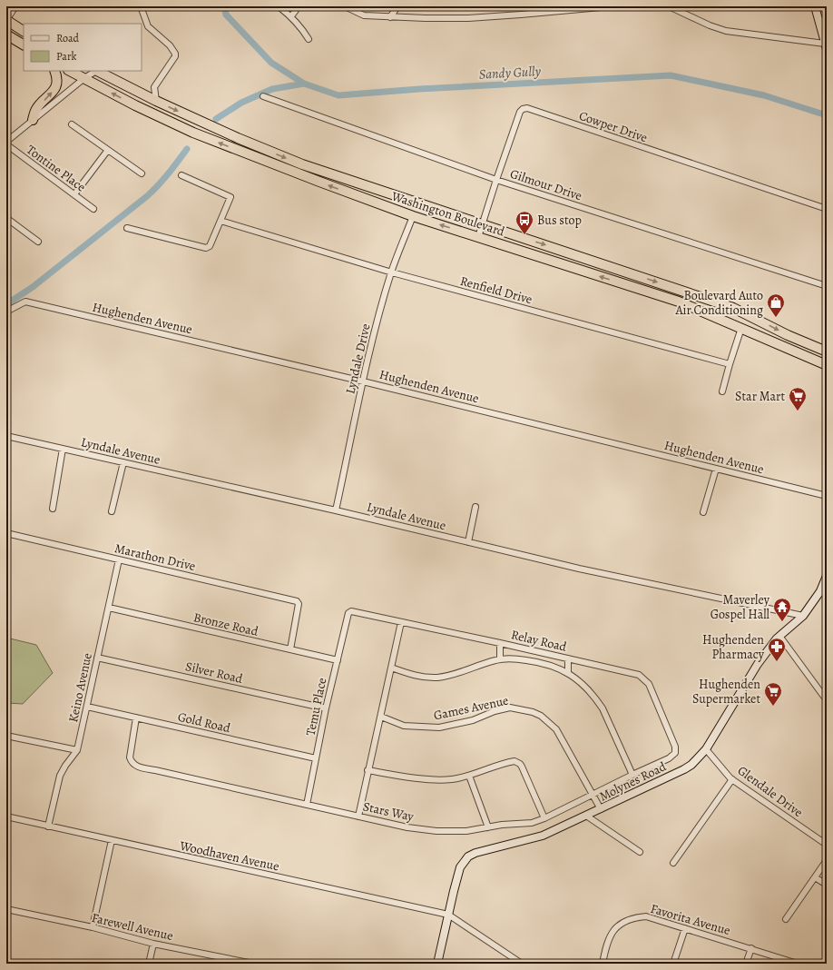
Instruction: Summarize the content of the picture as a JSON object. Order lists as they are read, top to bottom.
{
  "streets": {
    "highway": ["Washington Boulevard"],
    "main road": ["Molynes Road"],
    "street": [
      "Cowper Drive",
      "Tontine Place",
      "Gilmour Drive",
      "Renfield Drive",
      "Hughenden Avenue",
      "Lyndale Drive",
      "Lyndale Avenue",
      "Marathon Drive",
      "Bronze Road",
      "Relay Road",
      "Silver Road",
      "Keino Avenue",
      "Temu Place",
      "Games Avenue",
      "Gold Road",
      "Glendale Drive",
      "Stars Way",
      "Woodhaven Avenue",
      "Favorita Avenue",
      "Farewell Avenue"
    ]
  },
  "crossings": [
    ["Cowper Drive", "Gilmour Drive"],
    ["Cowper Drive", "Washington Boulevard"],
    ["Washington Boulevard", "Lyndale Drive"],
    ["Renfield Drive", "Lyndale Drive"],
    ["Hughenden Avenue", "Lyndale Drive"],
    ["Lyndale Drive", "Lyndale Avenue"],
    ["Lyndale Avenue", "Molynes Road"],
    ["Marathon Drive", "Bronze Road"],
    ["Marathon Drive", "Keino Avenue"],
    ["Bronze Road", "Keino Avenue"],
    ["Bronze Road", "Temu Place"],
    ["Relay Road", "Temu Place"],
    ["Relay Road", "Stars Way"],
    ["Silver Road", "Keino Avenue"],
    ["Silver Road", "Temu Place"],
    ["Keino Avenue", "Gold Road"],
    ["Temu Place", "Gold Road"],
    ["Temu Place", "Stars Way"],
    ["Games Avenue", "Molynes Road"],
    ["Games Avenue", "Stars Way"],
    ["Gold Road", "Stars Way"],
    ["Molynes Road", "Glendale Drive"],
    ["Molynes Road", "Woodhaven Avenue"]
  ],
  "water": ["Sandy Gully"],
  "places": {
    "bus stop": ["Bus stop"],
    "shop": ["Boulevard Auto Air Conditioning"],
    "supermarket": ["Star Mart", "Hughenden Supermarket"],
    "temple": ["Maverley Gospel Hall"],
    "pharmacy": ["Hughenden Pharmacy"]
  },
  "legend": ["Road", "Park"]
}
